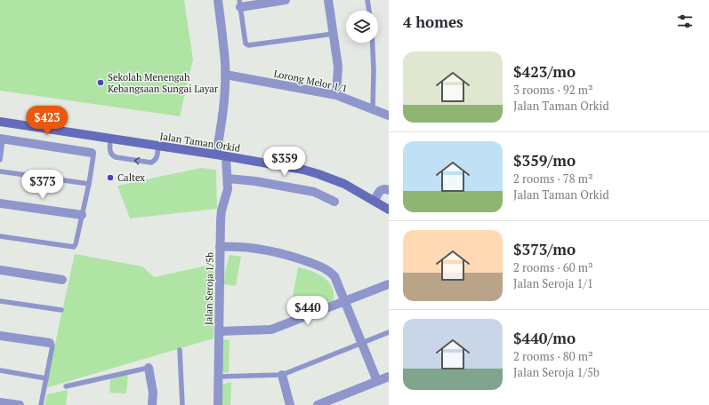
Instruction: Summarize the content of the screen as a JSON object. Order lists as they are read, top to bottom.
{
  "streets": {
    "main road": ["Jalan Taman Orkid"],
    "street": ["Lorong Melor 1/1", "Jalan Seroja 1/5b"]
  },
  "crossings": [
    ["Jalan Taman Orkid", "Jalan Seroja 1/5b"]
  ],
  "places": ["Sekolah Menengah Kebangsaan Sungai Layar", "Caltex"],
  "page": {
    "heading": "4 homes",
    "list": [
      {
        "name": "$423/mo",
        "note": "3 rooms · 92 m² · Jalan Taman Orkid"
      },
      {
        "name": "$359/mo",
        "note": "2 rooms · 78 m² · Jalan Taman Orkid"
      },
      {
        "name": "$373/mo",
        "note": "2 rooms · 60 m² · Jalan Seroja 1/1"
      },
      {
        "name": "$440/mo",
        "note": "2 rooms · 80 m² · Jalan Seroja 1/5b"
      }
    ],
    "price": [
      "$423",
      "$359",
      "$373",
      "$440"
    ]
  }
}
